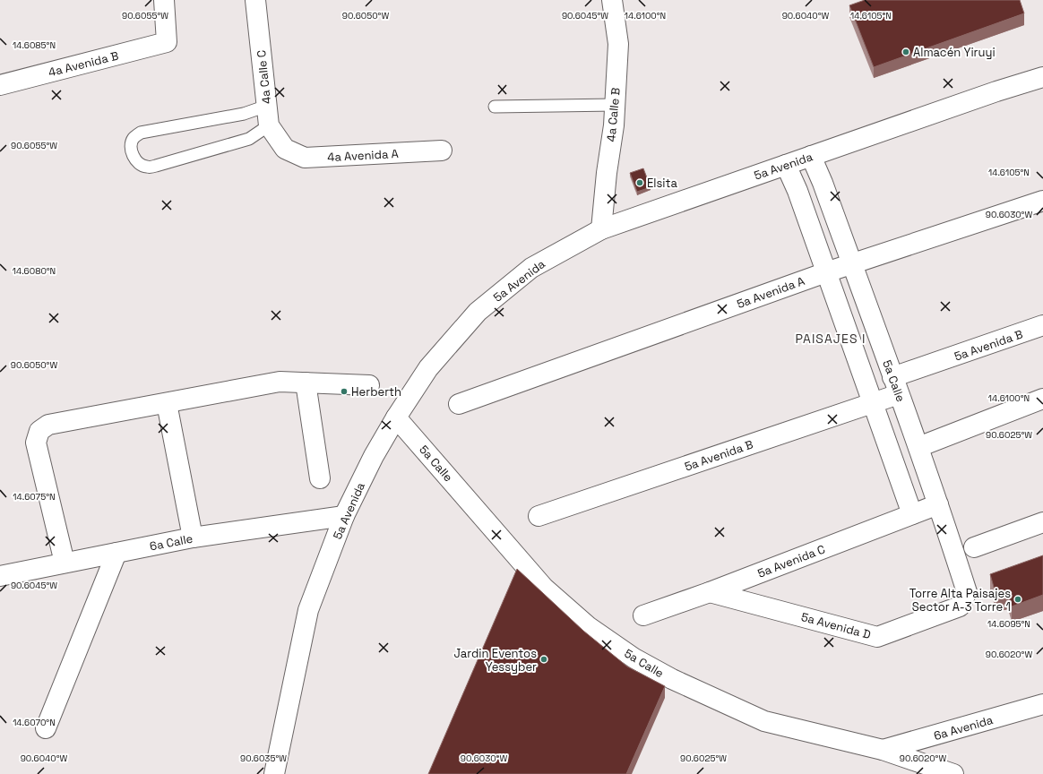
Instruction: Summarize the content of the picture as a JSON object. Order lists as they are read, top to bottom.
{
  "streets": {
    "street": [
      "4a Avenida B",
      "4a Calle C",
      "4a Calle B",
      "4a Avenida A",
      "5a Avenida",
      "5a Avenida A",
      "5a Avenida B",
      "5a Calle",
      "6a Calle",
      "5a Avenida C",
      "5a Avenida D",
      "6a Avenida"
    ]
  },
  "crossings": [
    ["4a Calle C", "4a Avenida A"],
    ["4a Calle B", "5a Avenida"],
    ["5a Avenida", "5a Calle"],
    ["5a Avenida", "6a Calle"],
    ["5a Avenida A", "5a Calle"],
    ["5a Avenida B", "5a Calle"],
    ["5a Calle", "5a Avenida C"],
    ["5a Calle", "5a Avenida D"],
    ["5a Calle", "6a Avenida"],
    ["5a Avenida C", "5a Avenida D"]
  ],
  "districts": ["PAISAJES I"],
  "places": [
    "Almacén Yiruyi",
    "Elsita",
    "Herberth",
    "Torre Alta Paisajes Sector A-3 Torre 1",
    "Jardin Eventos Yessyber"
  ],
  "coordinates": [
    "90.6055°W",
    "90.6050°W",
    "90.6045°W",
    "14.6100°N",
    "90.6040°W",
    "14.6105°N",
    "14.6085°N",
    "90.6030°W",
    "14.6080°N",
    "90.6025°W",
    "14.6075°N",
    "14.6095°N",
    "90.6020°W",
    "14.6070°N",
    "90.6035°W"
  ]
}
